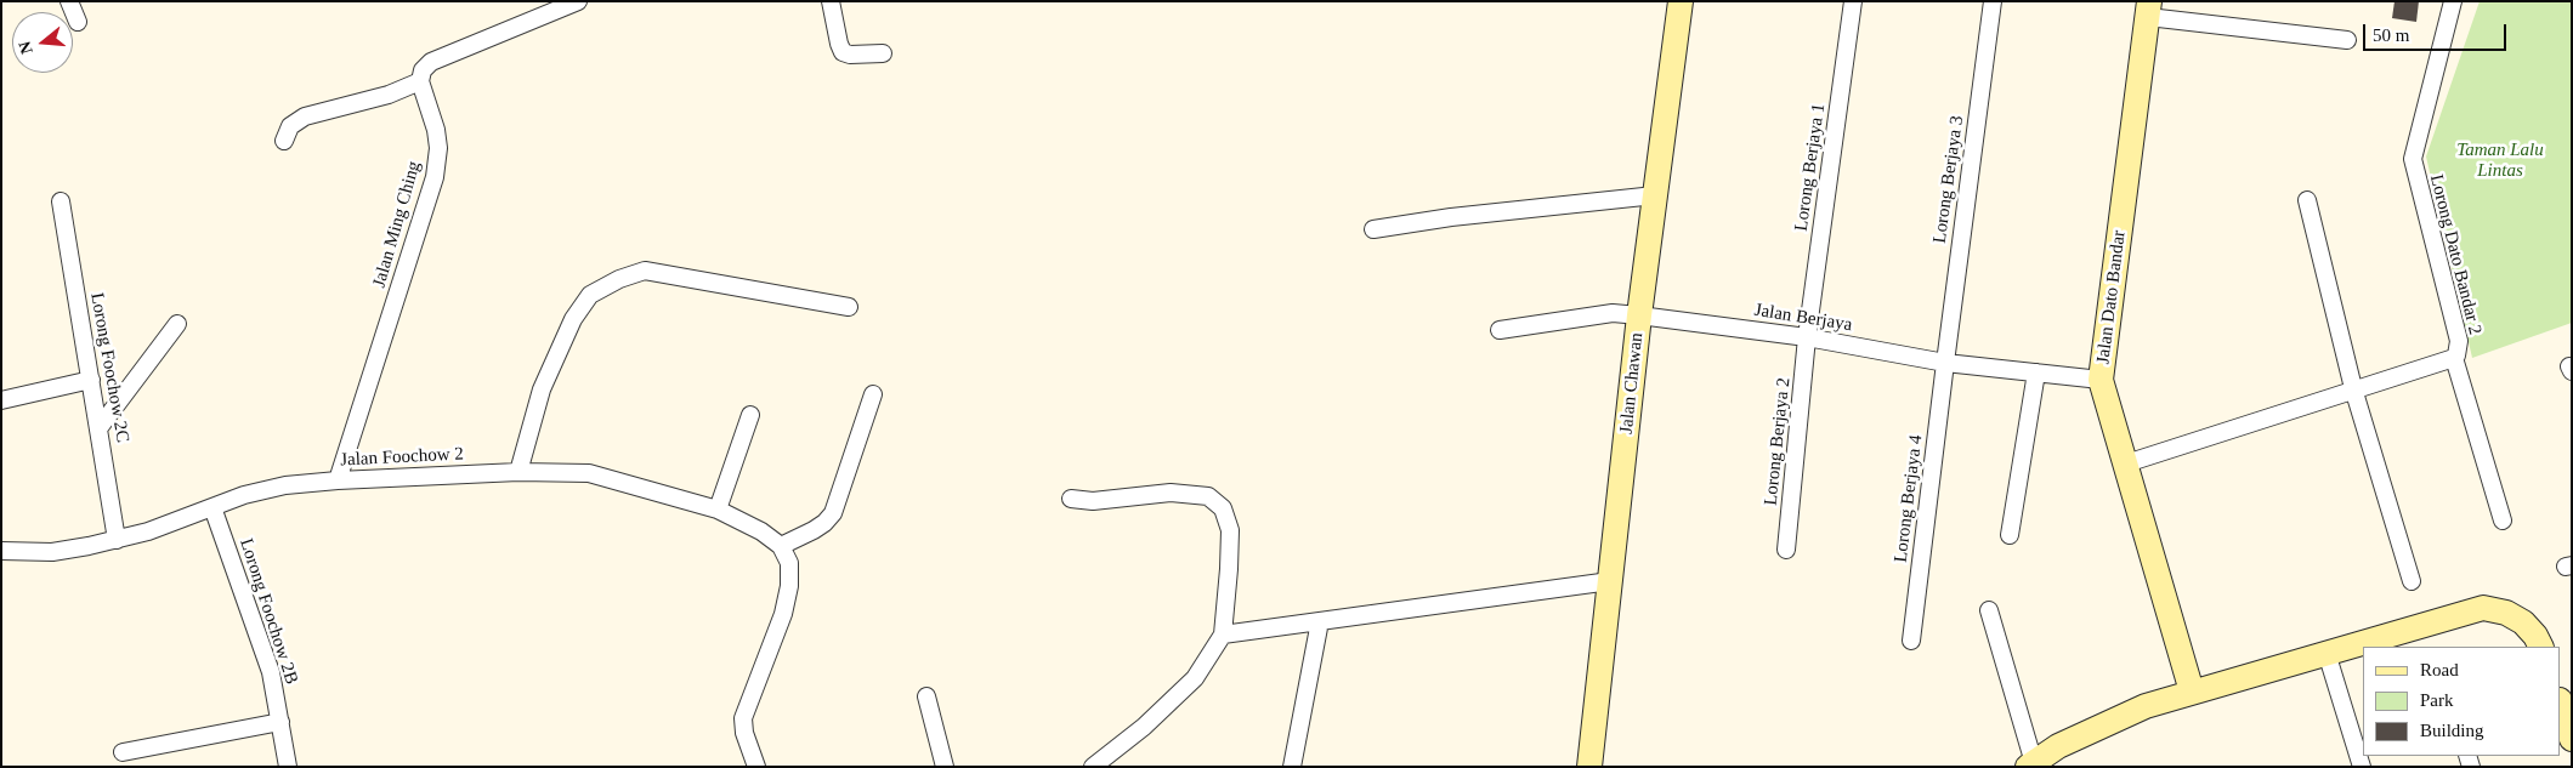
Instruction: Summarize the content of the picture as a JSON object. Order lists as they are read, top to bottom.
{
  "streets": {
    "street": [
      "Lorong Berjaya 1",
      "Lorong Berjaya 3",
      "Jalan Ming Ching",
      "Lorong Dato Bandar 2",
      "Jalan Dato Bandar",
      "Jalan Berjaya",
      "Lorong Foochow 2C",
      "Jalan Chawan",
      "Lorong Berjaya 2",
      "Jalan Foochow 2",
      "Lorong Berjaya 4",
      "Lorong Foochow 2B"
    ]
  },
  "crossings": [
    ["Lorong Berjaya 1", "Jalan Berjaya"],
    ["Lorong Berjaya 1", "Lorong Berjaya 2"],
    ["Lorong Berjaya 3", "Jalan Berjaya"],
    ["Lorong Berjaya 3", "Lorong Berjaya 4"],
    ["Jalan Ming Ching", "Jalan Foochow 2"],
    ["Lorong Dato Bandar 2", "Jalan Dato Bandar"],
    ["Jalan Dato Bandar", "Jalan Berjaya"],
    ["Jalan Berjaya", "Jalan Chawan"],
    ["Jalan Berjaya", "Lorong Berjaya 2"],
    ["Jalan Berjaya", "Lorong Berjaya 4"],
    ["Lorong Foochow 2C", "Jalan Foochow 2"],
    ["Jalan Foochow 2", "Lorong Foochow 2B"]
  ],
  "parks": ["Taman Lalu Lintas"],
  "legend": ["Road", "Park", "Building"],
  "scale_bar": "50 m",
  "north": "left"
}
